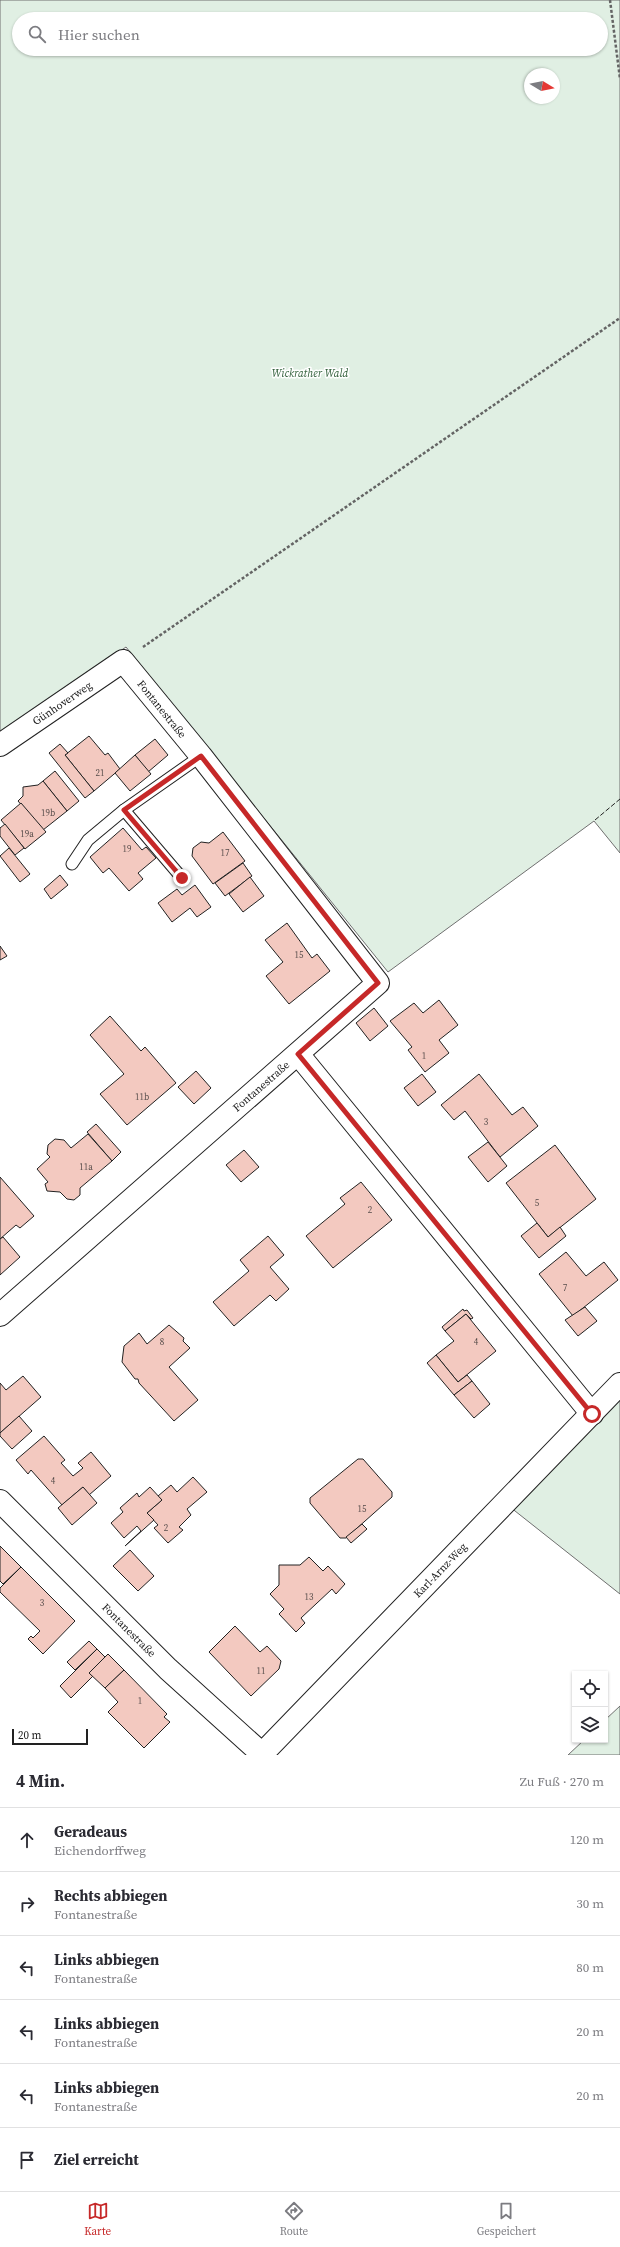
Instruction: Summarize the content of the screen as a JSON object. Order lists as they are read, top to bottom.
{
  "streets": {
    "street": ["Günhoverweg", "Fontanestraße", "Karl-Arnz-Weg"]
  },
  "crossings": [
    ["Günhoverweg", "Fontanestraße"],
    ["Fontanestraße", "Karl-Arnz-Weg"]
  ],
  "parks": ["Wickrather Wald"],
  "house_numbers": [
    "21",
    "19b",
    "19a",
    "19",
    "17",
    "15",
    "1",
    "11b",
    "3",
    "11a",
    "5",
    "2",
    "7",
    "8",
    "4",
    "4",
    "15",
    "2",
    "13",
    "3",
    "11",
    "1"
  ],
  "scale_bar": "20 m",
  "north": "right",
  "page": {
    "search": "Hier suchen",
    "scale": "20 m",
    "heading": ["4 Min.", "Zu Fuß · 270 m"],
    "list": [
      ["Geradeaus", "Eichendorffweg", "120 m"],
      ["Rechts abbiegen", "Fontanestraße", "30 m"],
      ["Links abbiegen", "Fontanestraße", "80 m"],
      ["Links abbiegen", "Fontanestraße", "20 m"],
      ["Links abbiegen", "Fontanestraße", "20 m"],
      "Ziel erreicht"
    ],
    "nav": ["Karte", "Route", "Gespeichert"]
  }
}
